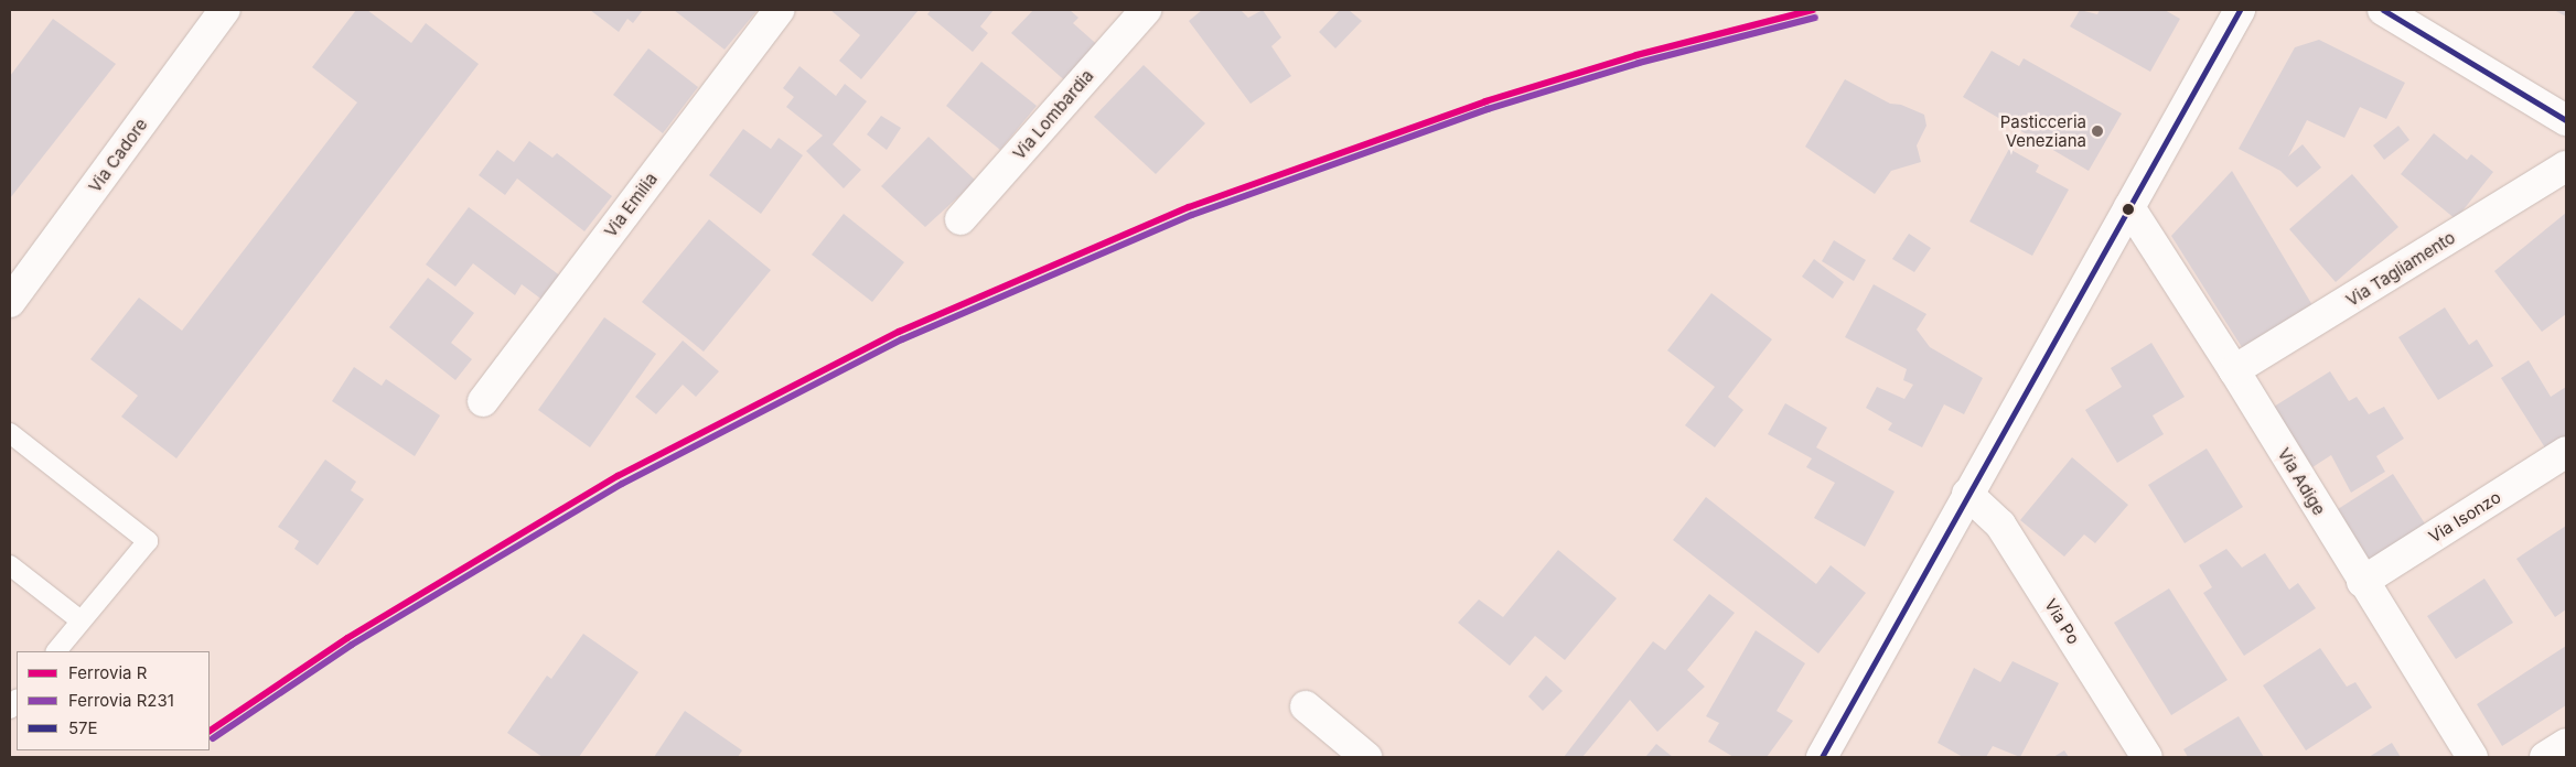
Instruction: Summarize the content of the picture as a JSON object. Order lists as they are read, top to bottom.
{
  "streets": {
    "street": [
      "Via Lombardia",
      "Via Cadore",
      "Via Emilia",
      "Via Tagliamento",
      "Via Adige",
      "Via Isonzo",
      "Via Po"
    ]
  },
  "crossings": [
    ["Via Tagliamento", "Via Adige"],
    ["Via Adige", "Via Isonzo"]
  ],
  "places": ["Pasticceria Veneziana"],
  "lines": ["rail line R", "transit line 57E", "rail line R231"],
  "legend": ["Ferrovia R", "Ferrovia R231", "57E"]
}
